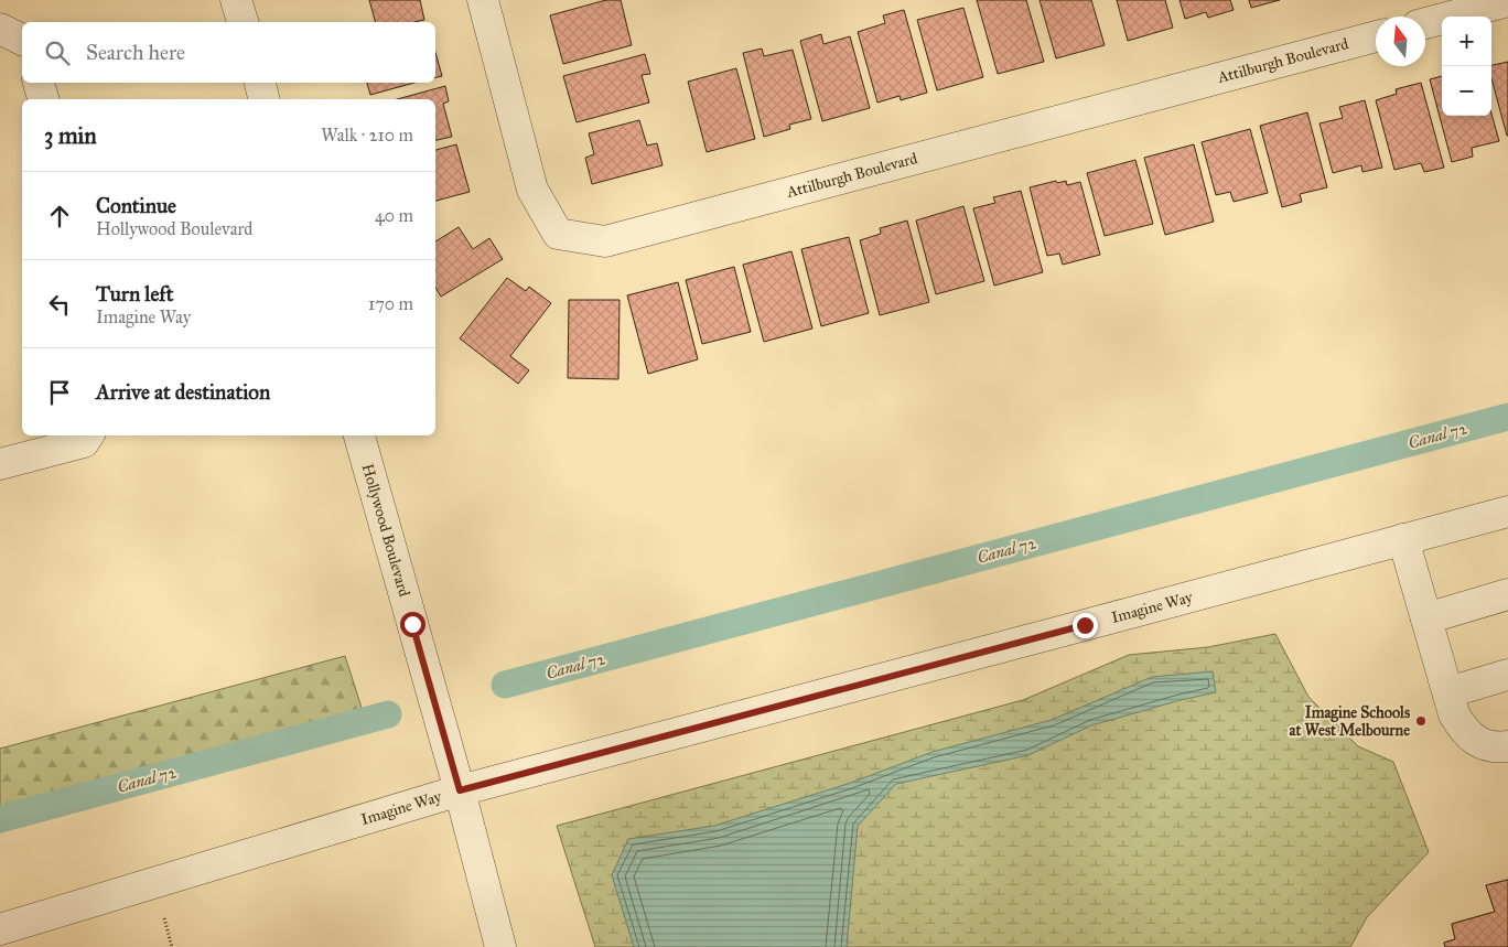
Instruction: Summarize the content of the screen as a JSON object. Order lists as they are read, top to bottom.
{
  "streets": {
    "street": ["Attilburgh Boulevard", "Hollywood Boulevard", "Imagine Way"]
  },
  "crossings": [
    ["Hollywood Boulevard", "Imagine Way"]
  ],
  "water": ["Canal 72"],
  "places": ["Imagine Schools at West Melbourne"],
  "north": "top",
  "page": {
    "map_buttons": ["+", "−"],
    "search": "Search here",
    "heading": ["3 min", "Walk · 210 m"],
    "list": [
      ["Continue", "Hollywood Boulevard", "40 m"],
      ["Turn left", "Imagine Way", "170 m"],
      "Arrive at destination"
    ]
  }
}
